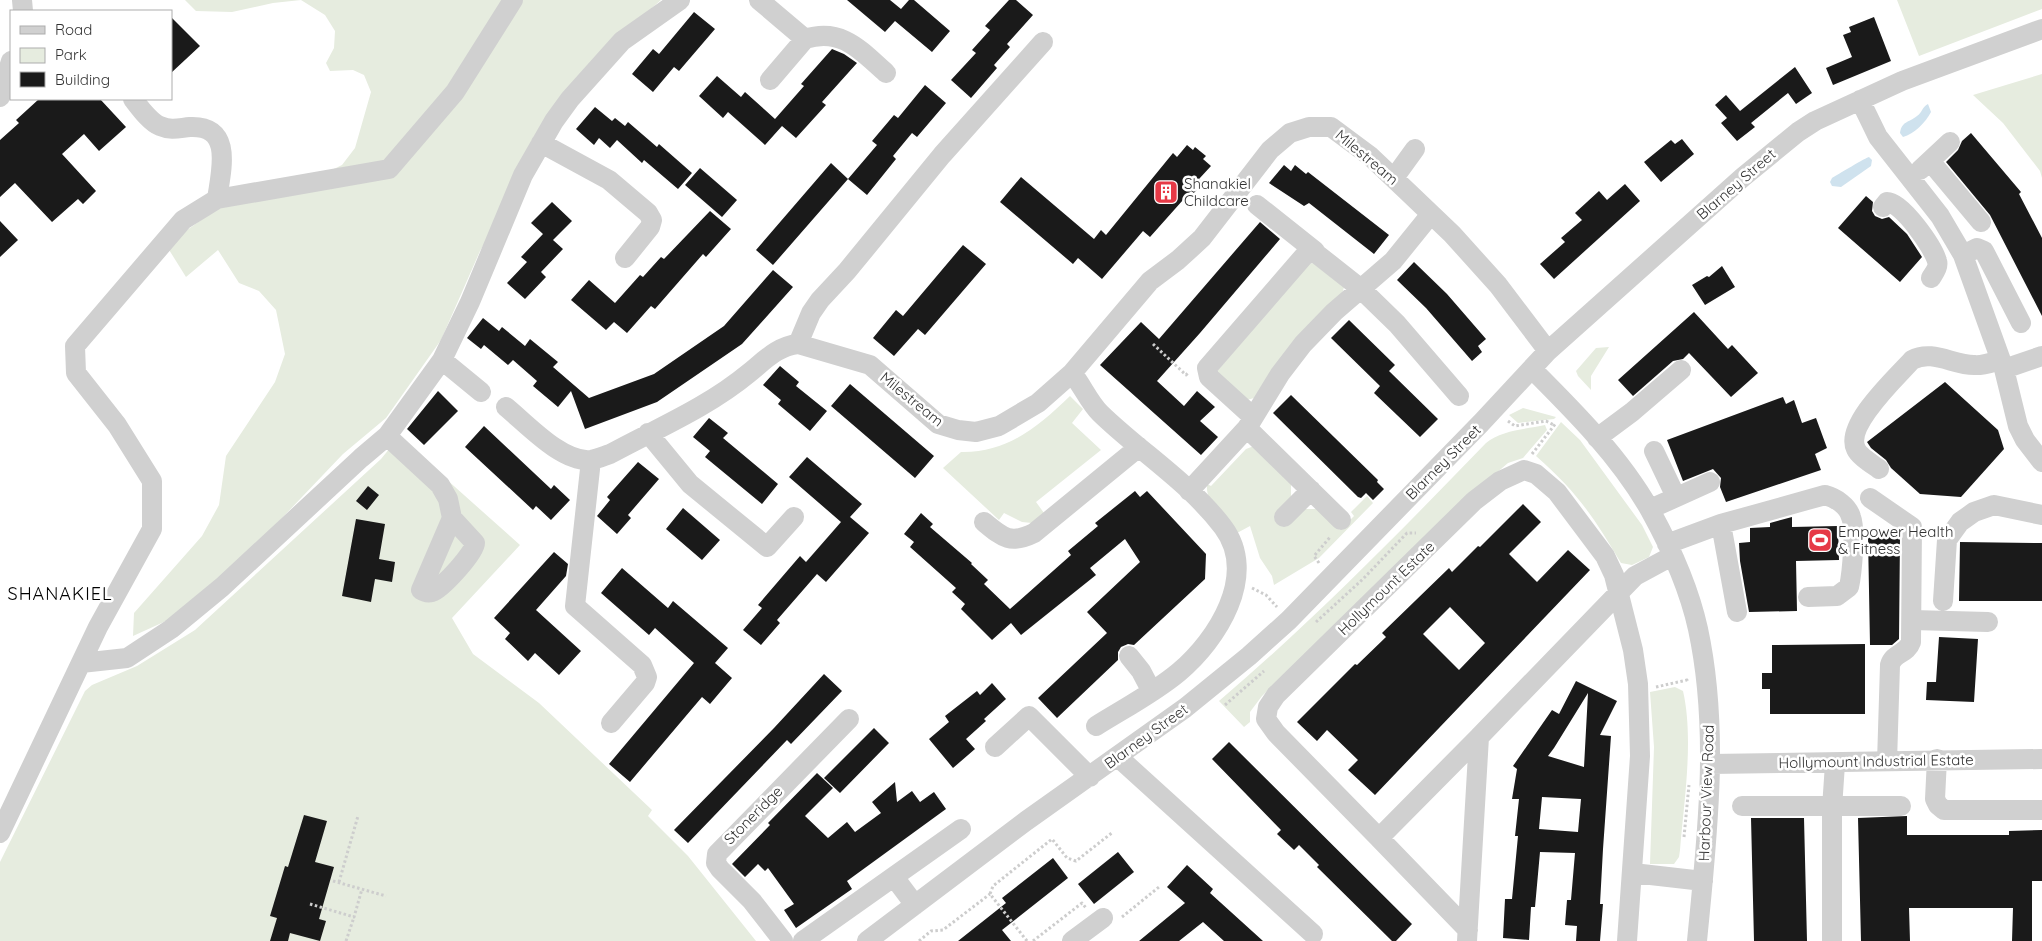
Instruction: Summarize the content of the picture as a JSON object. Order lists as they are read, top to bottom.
{
  "streets": {
    "street": [
      "Milestream",
      "Blarney Street",
      "Hollymount Estate",
      "Hollymount Industrial Estate",
      "Harbour View Road",
      "Stoneridge"
    ]
  },
  "crossings": [
    ["Milestream", "Blarney Street"],
    ["Blarney Street", "Harbour View Road"],
    ["Hollymount Industrial Estate", "Harbour View Road"]
  ],
  "districts": ["SHANAKIEL"],
  "places": {
    "building": ["Shanakiel Childcare"],
    "sports": ["Empower Health & Fitness"]
  },
  "legend": ["Road", "Park", "Building"]
}
